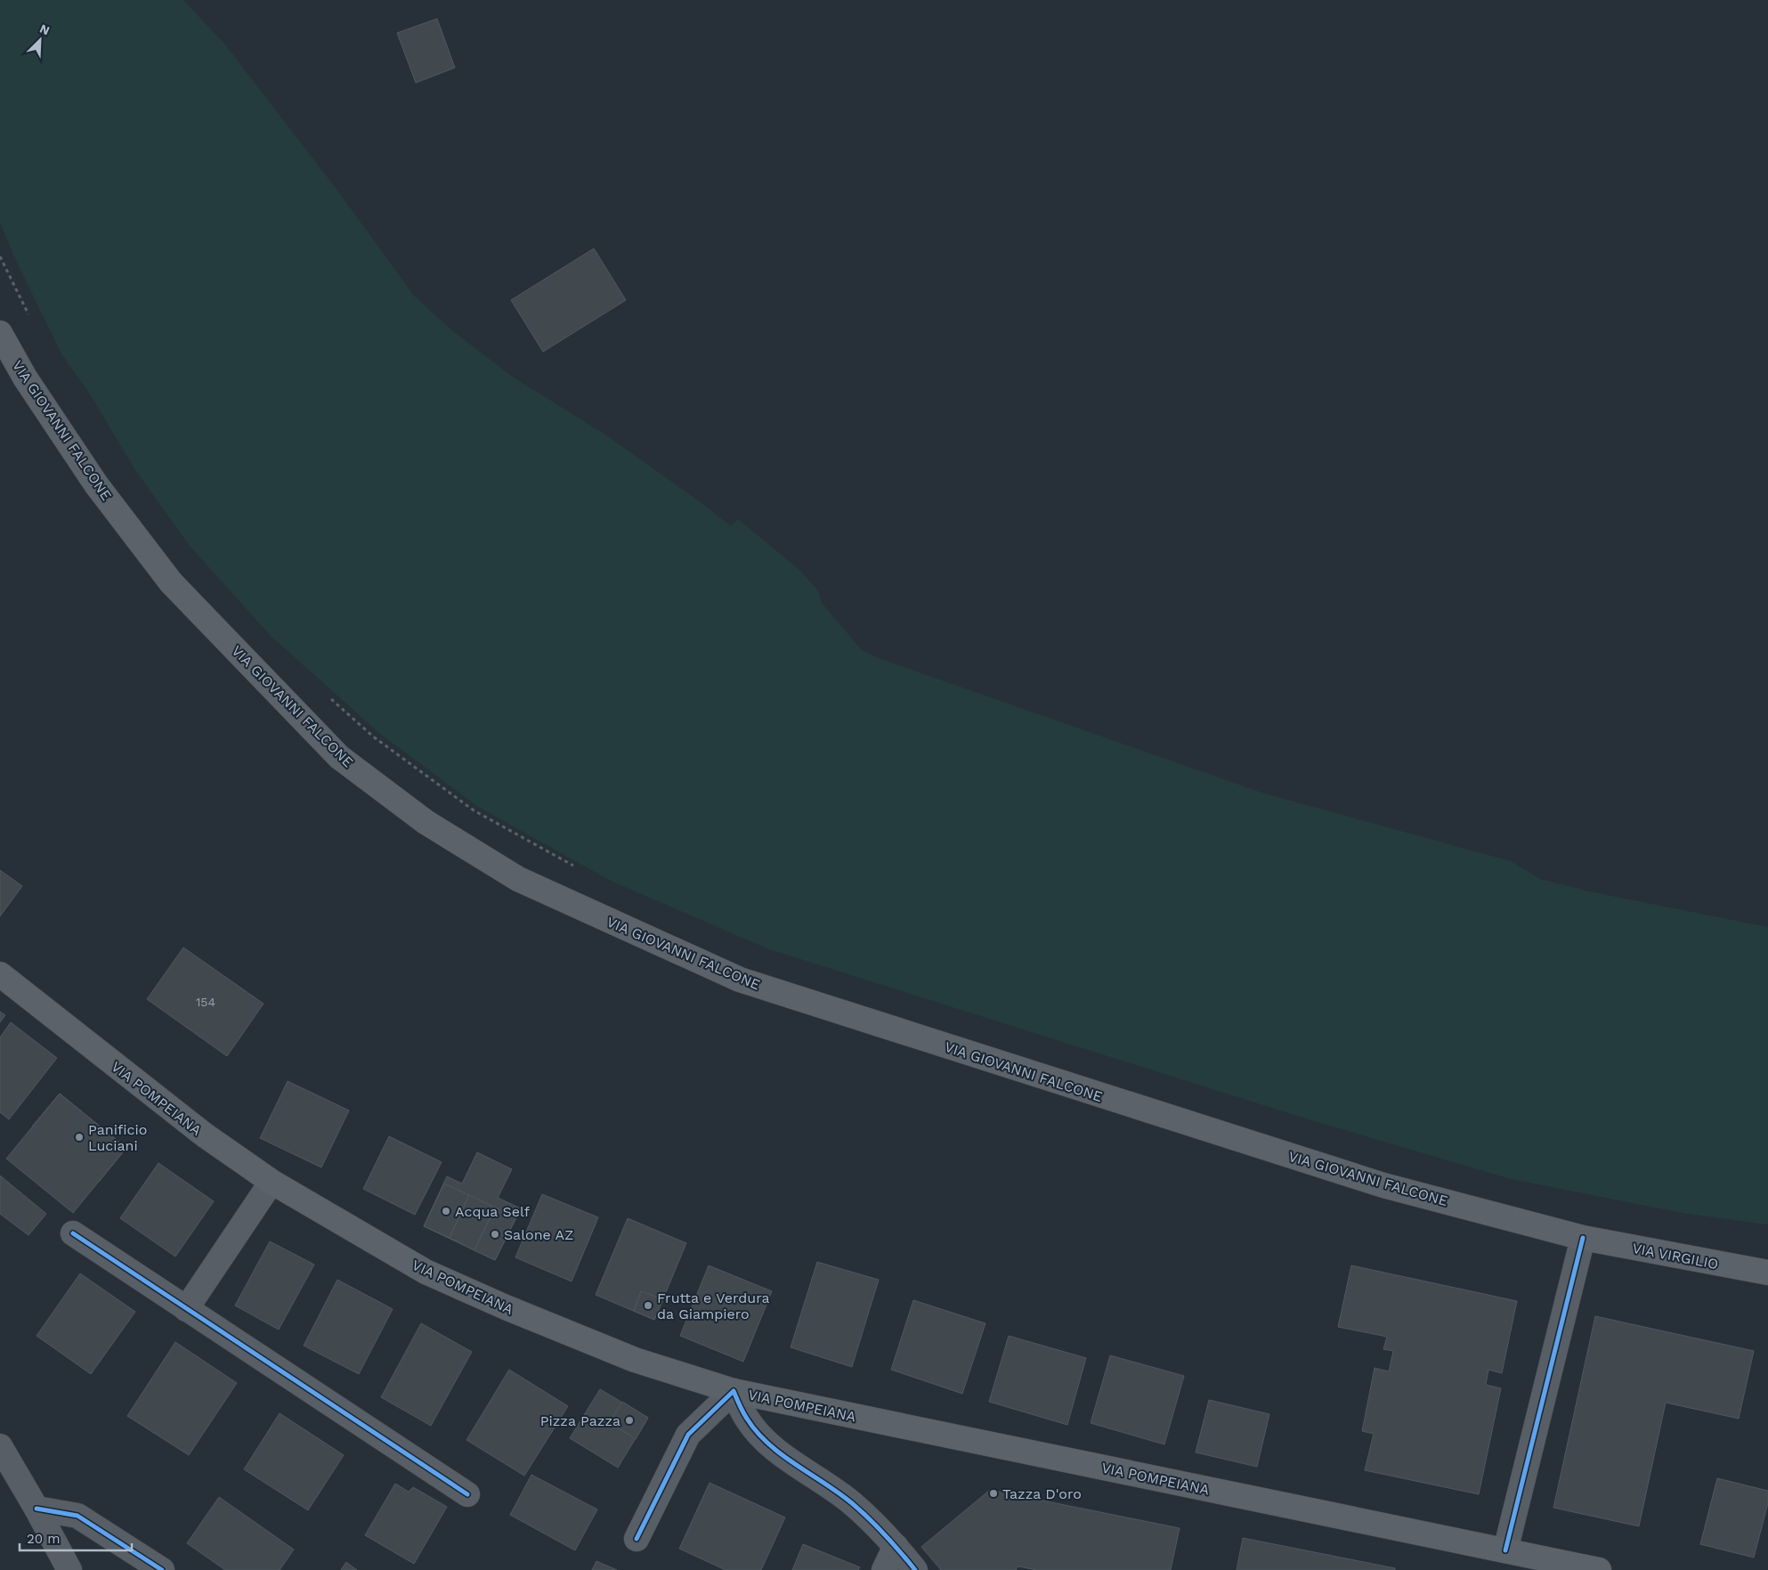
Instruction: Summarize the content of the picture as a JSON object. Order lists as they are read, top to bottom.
{
  "streets": {
    "main road": ["VIA GIOVANNI FALCONE", "VIA POMPEIANA", "VIA VIRGILIO"]
  },
  "crossings": [
    ["VIA GIOVANNI FALCONE", "VIA VIRGILIO"]
  ],
  "places": [
    "Panificio Luciani",
    "Acqua Self",
    "Salone AZ",
    "Frutta e Verdura da Giampiero",
    "Pizza Pazza",
    "Tazza D'oro"
  ],
  "house_numbers": ["154"],
  "scale_bar": "20 m",
  "north": "top right"
}
